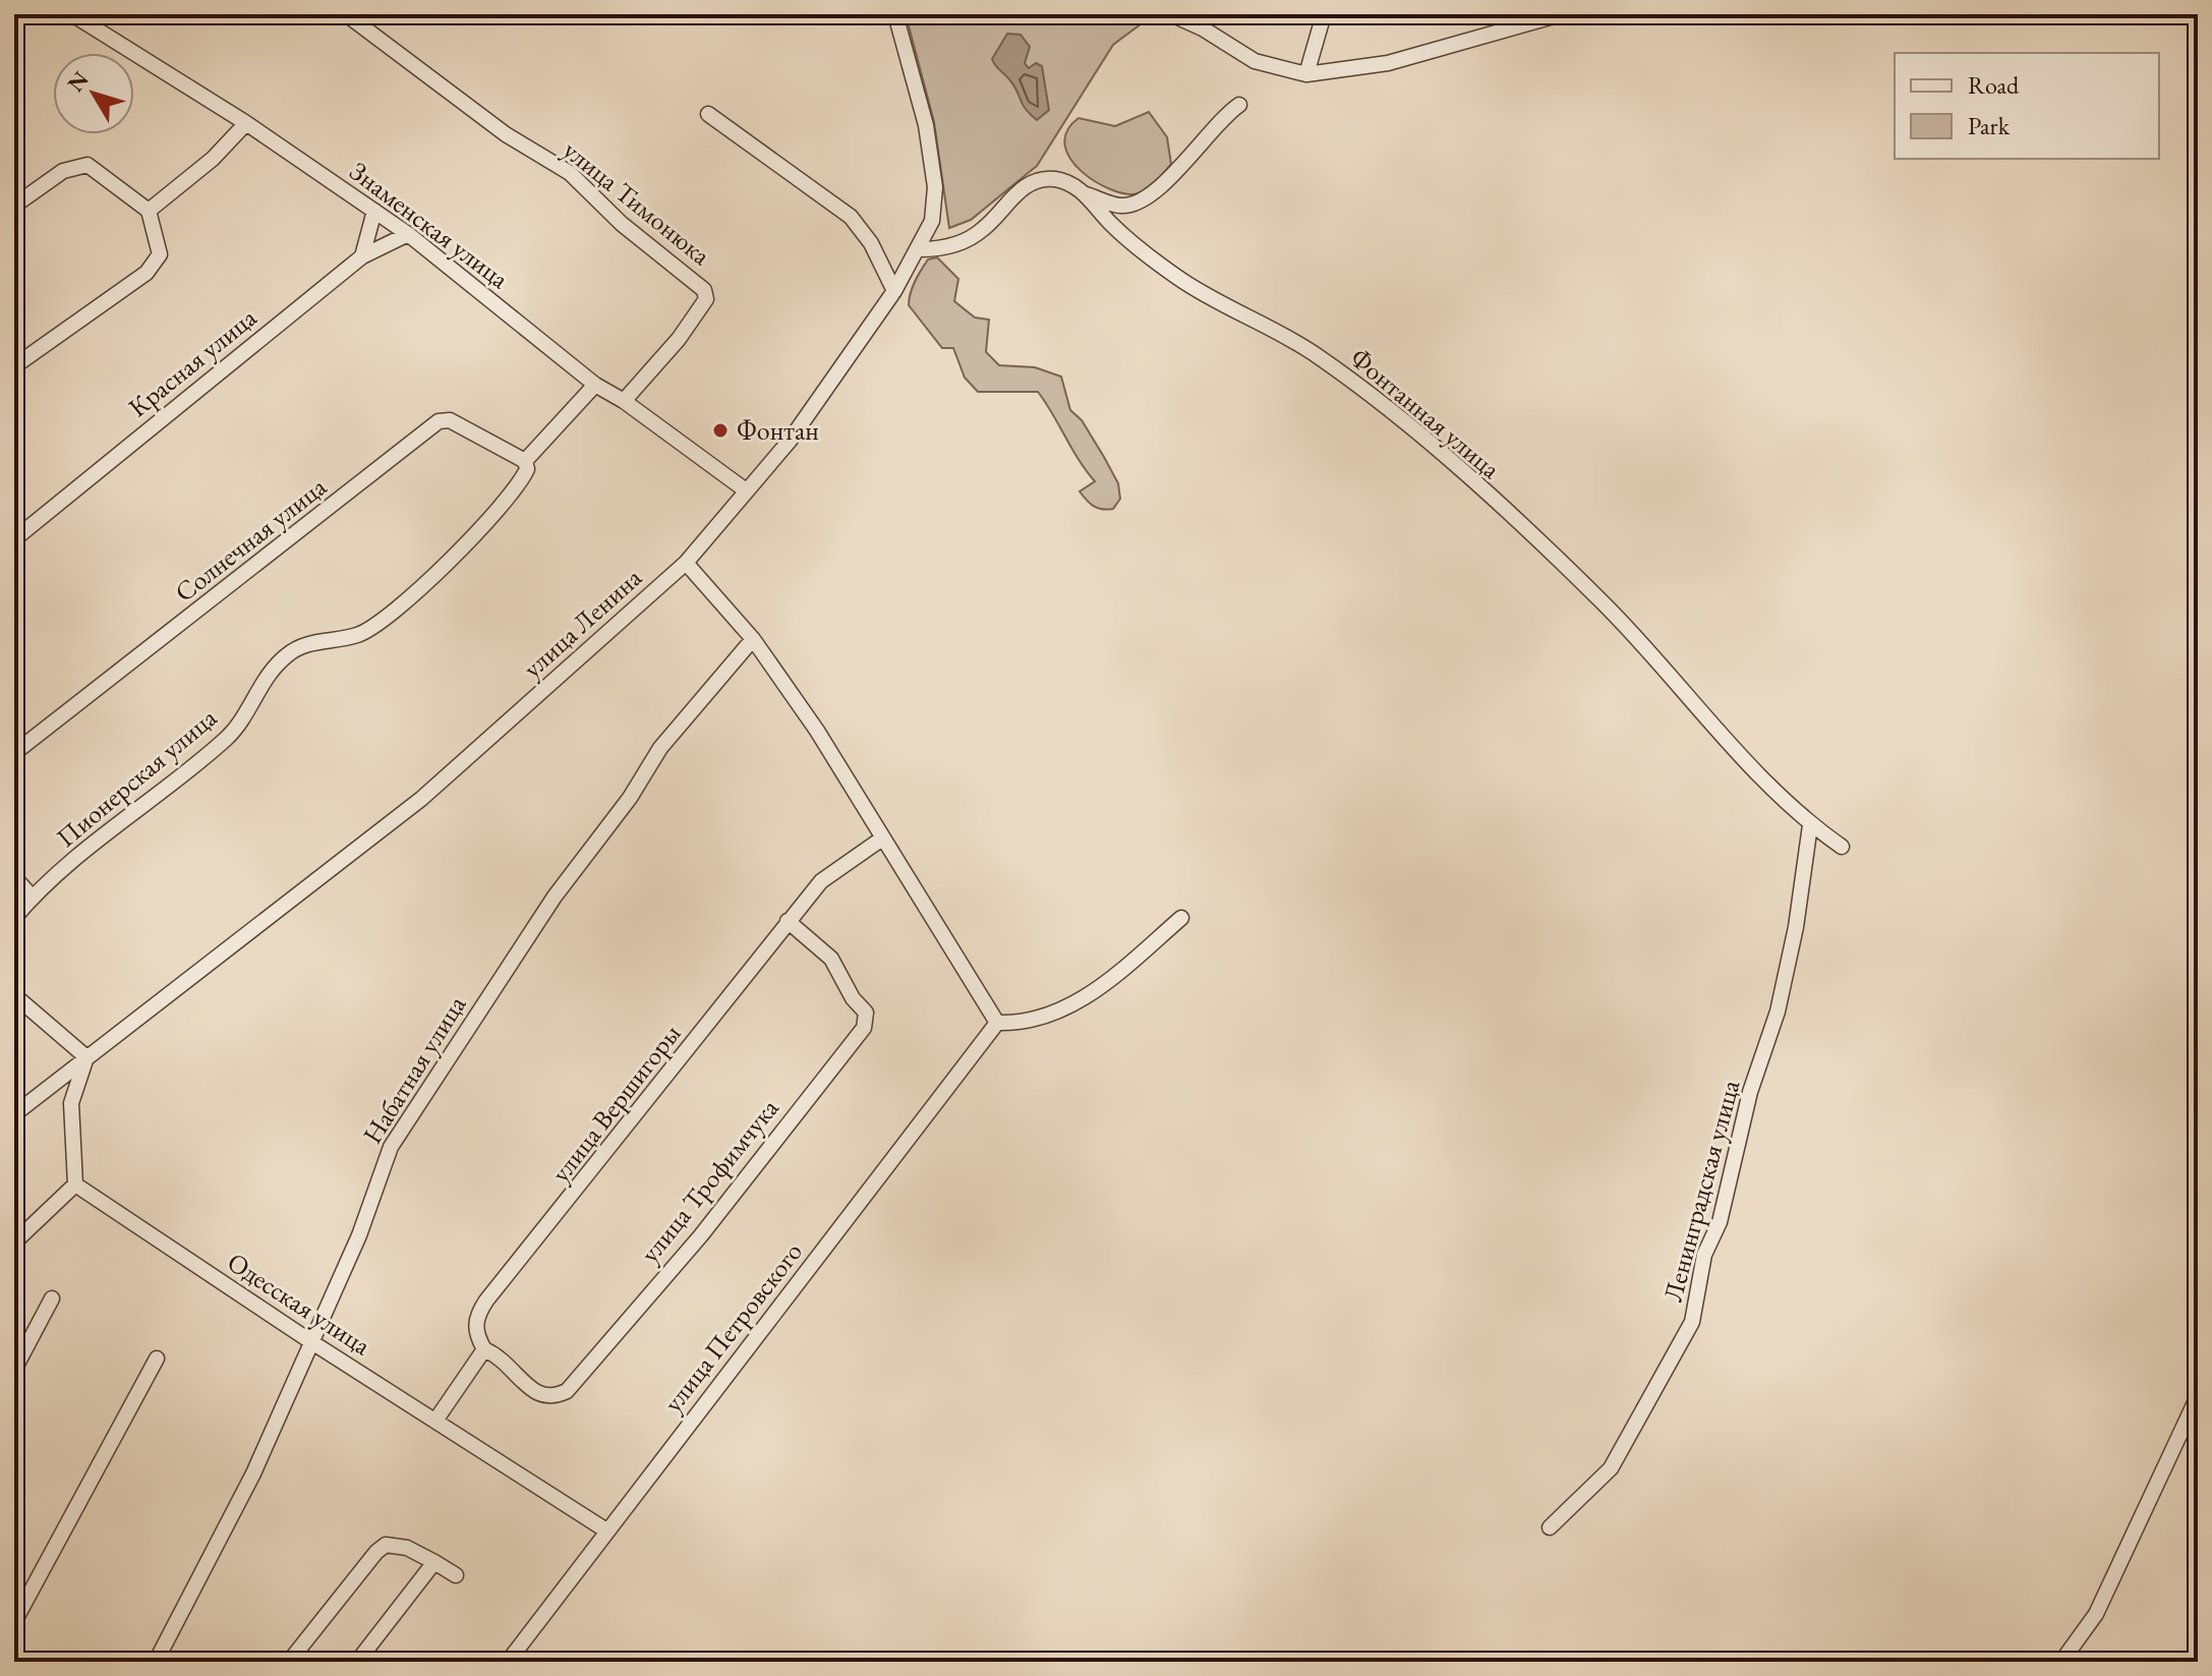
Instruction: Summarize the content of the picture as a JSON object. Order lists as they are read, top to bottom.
{
  "streets": {
    "street": [
      "улица Тимонюка",
      "Знаменская улица",
      "Красная улица",
      "Фонтанная улица",
      "Солнечная улица",
      "улица Ленина",
      "Пионерская улица",
      "Набатная улица",
      "улица Вершигоры",
      "улица Трофимчука",
      "Ленинградская улица",
      "Одесская улица",
      "улица Петровского"
    ]
  },
  "crossings": [
    ["улица Тимонюка", "Знаменская улица"],
    ["Знаменская улица", "Красная улица"],
    ["Знаменская улица", "улица Ленина"],
    ["Знаменская улица", "Пионерская улица"],
    ["Фонтанная улица", "Ленинградская улица"],
    ["Солнечная улица", "Пионерская улица"],
    ["Набатная улица", "Одесская улица"],
    ["улица Вершигоры", "улица Трофимчука"],
    ["Одесская улица", "улица Петровского"]
  ],
  "places": ["Фонтан"],
  "legend": ["Road", "Park"],
  "north": "top left"
}
